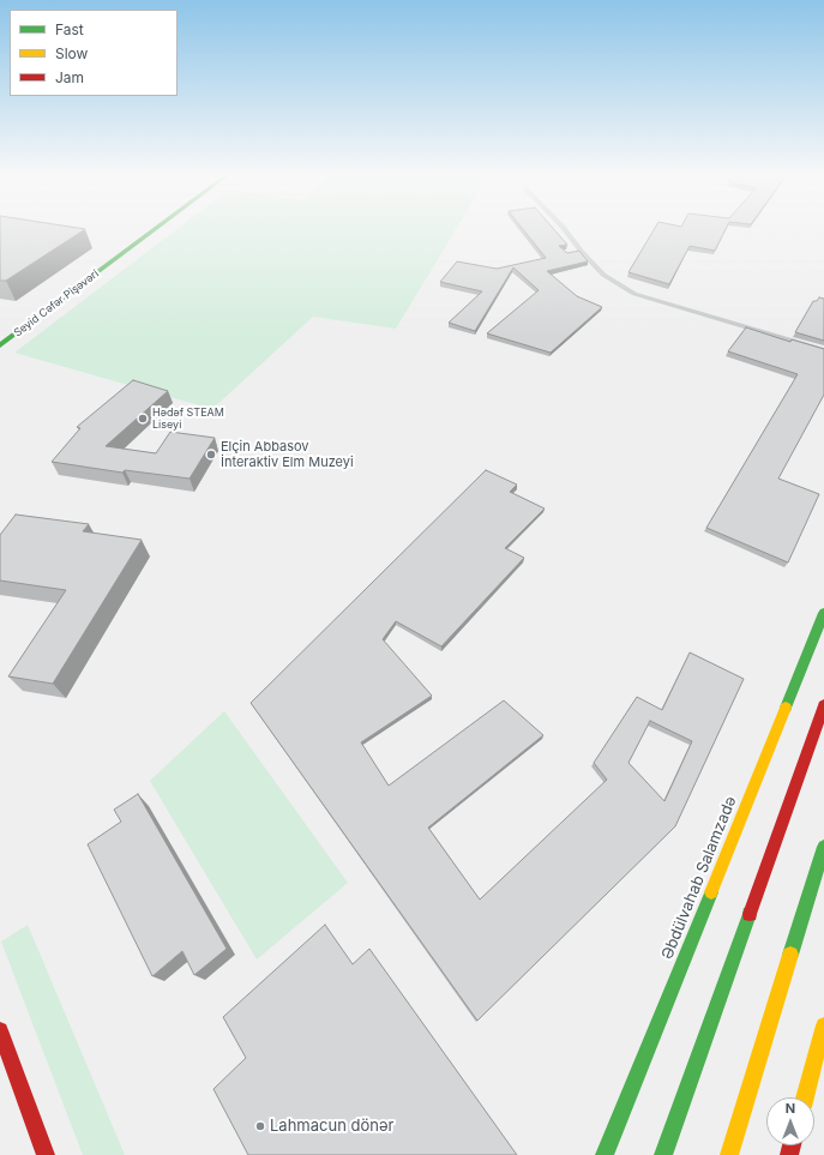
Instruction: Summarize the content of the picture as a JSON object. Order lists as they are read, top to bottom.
{
  "streets": {
    "street": ["Seyid Cəfər Pişəvəri", "Əbdülvahab Salamzadə"]
  },
  "places": ["Hədəf STEAM Liseyi", "Elçin Abbasov İnteraktiv Elm Muzeyi", "Lahmacun dönər"],
  "legend": ["Fast", "Slow", "Jam"],
  "north": "top"
}
